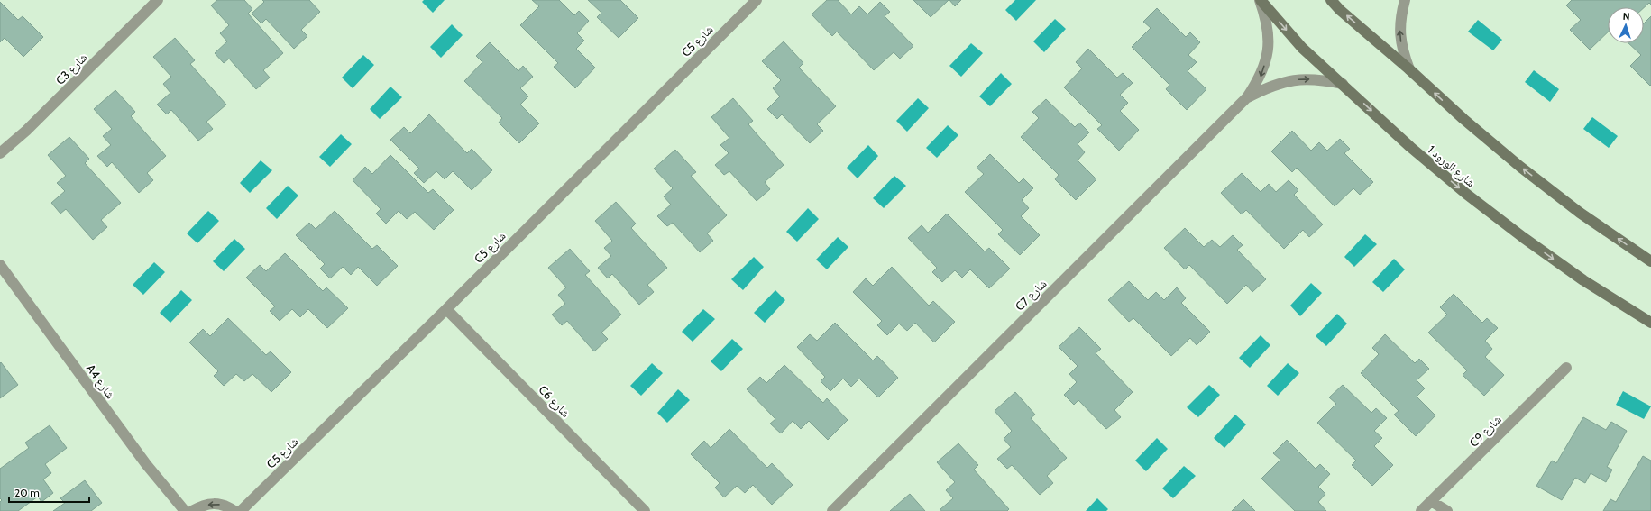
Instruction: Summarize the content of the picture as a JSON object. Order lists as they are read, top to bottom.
{
  "streets": {
    "street": [
      "C5 شارع",
      "C3 شارع",
      "شارع الورود 1",
      "C7 شارع",
      "A4 شارع",
      "C6 شارع",
      "C9 شارع"
    ]
  },
  "crossings": [
    ["C5 شارع", "C6 شارع"],
    ["شارع الورود 1", "C7 شارع"]
  ],
  "scale_bar": "20 m",
  "north": "top"
}
